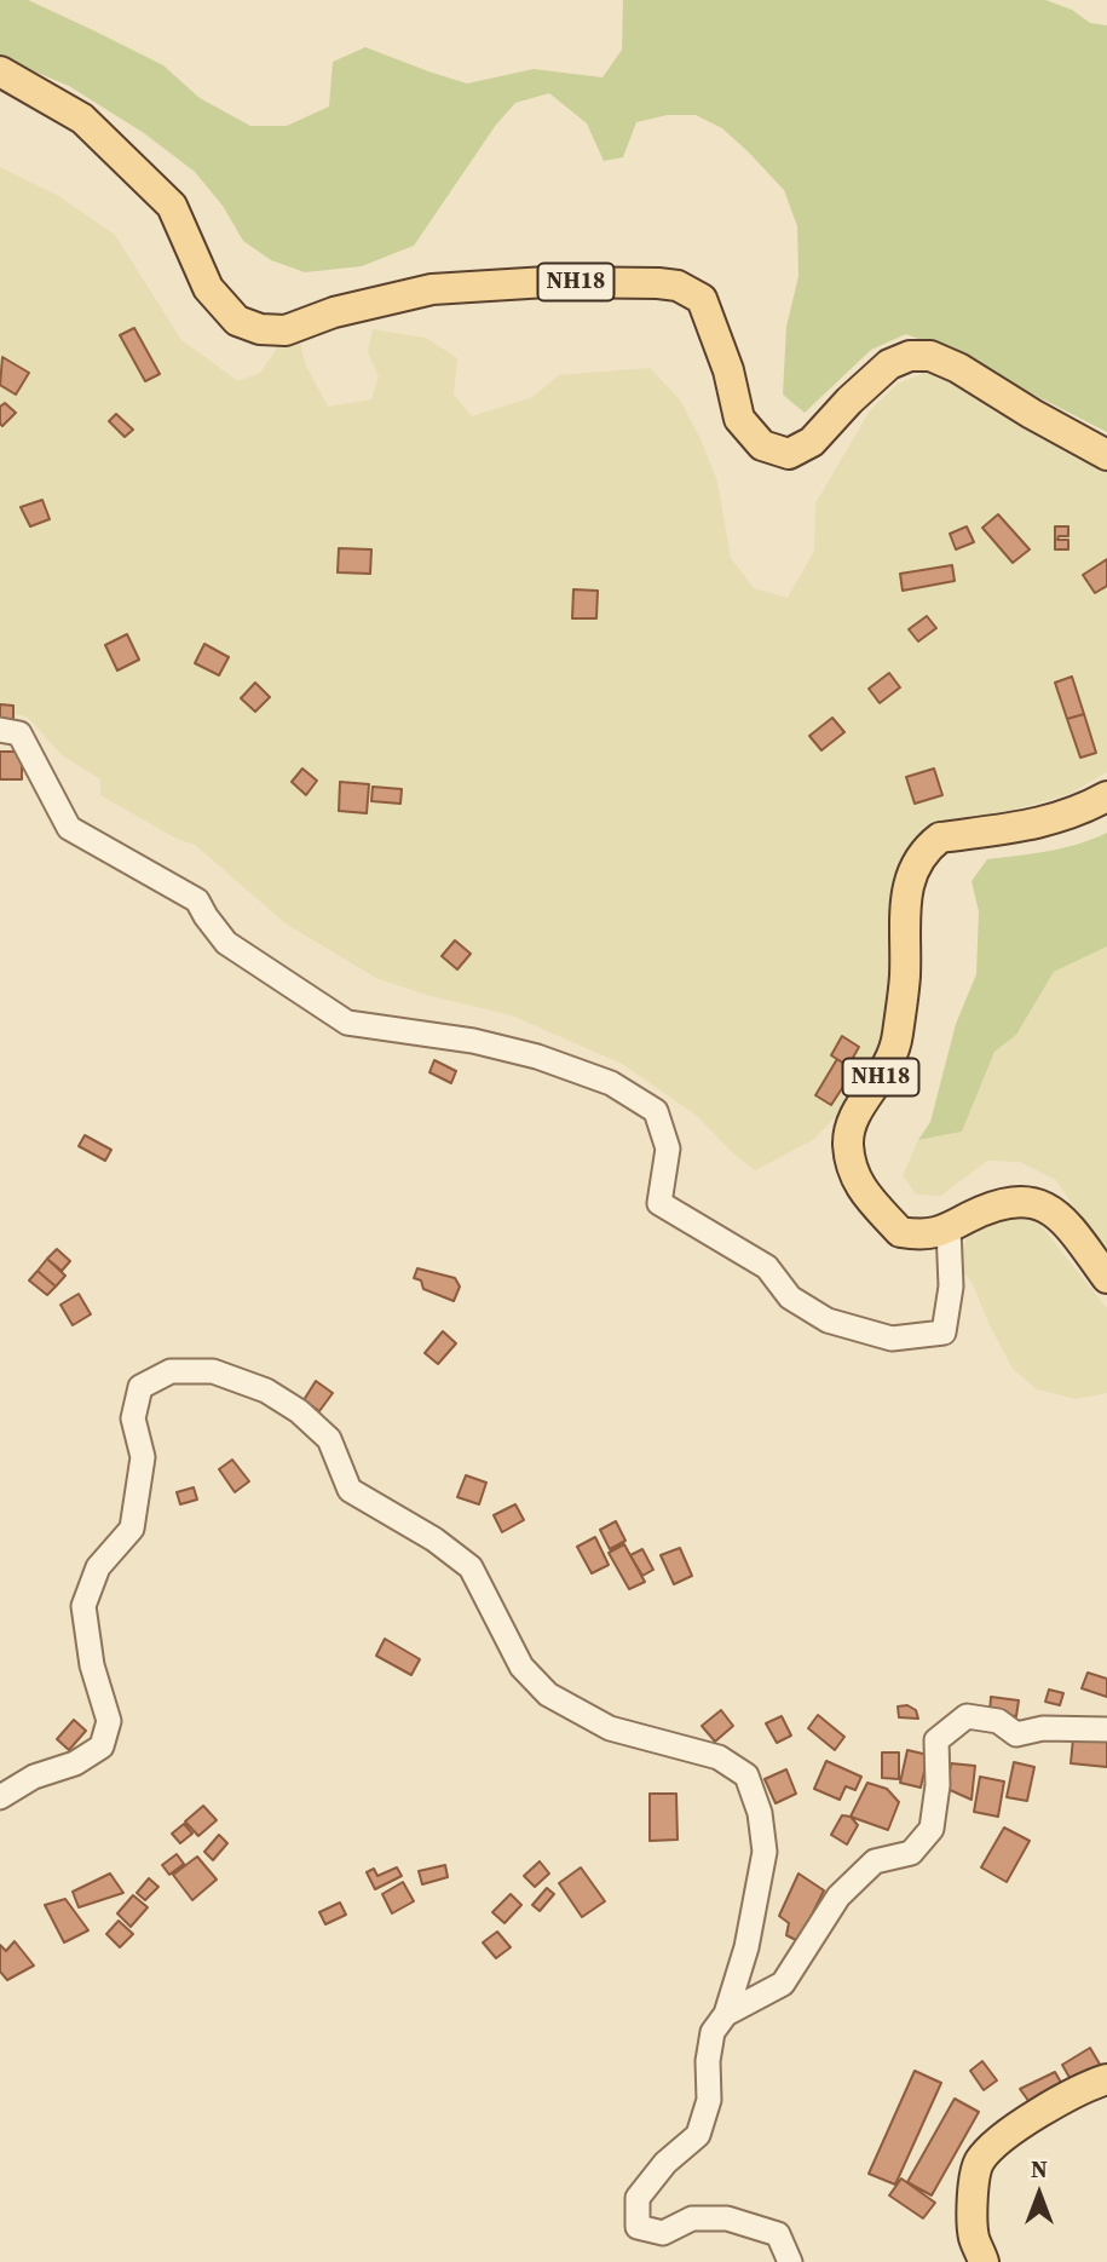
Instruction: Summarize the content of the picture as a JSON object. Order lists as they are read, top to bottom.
{
  "streets": {
    "main road": ["NH18"]
  },
  "north": "top"
}
